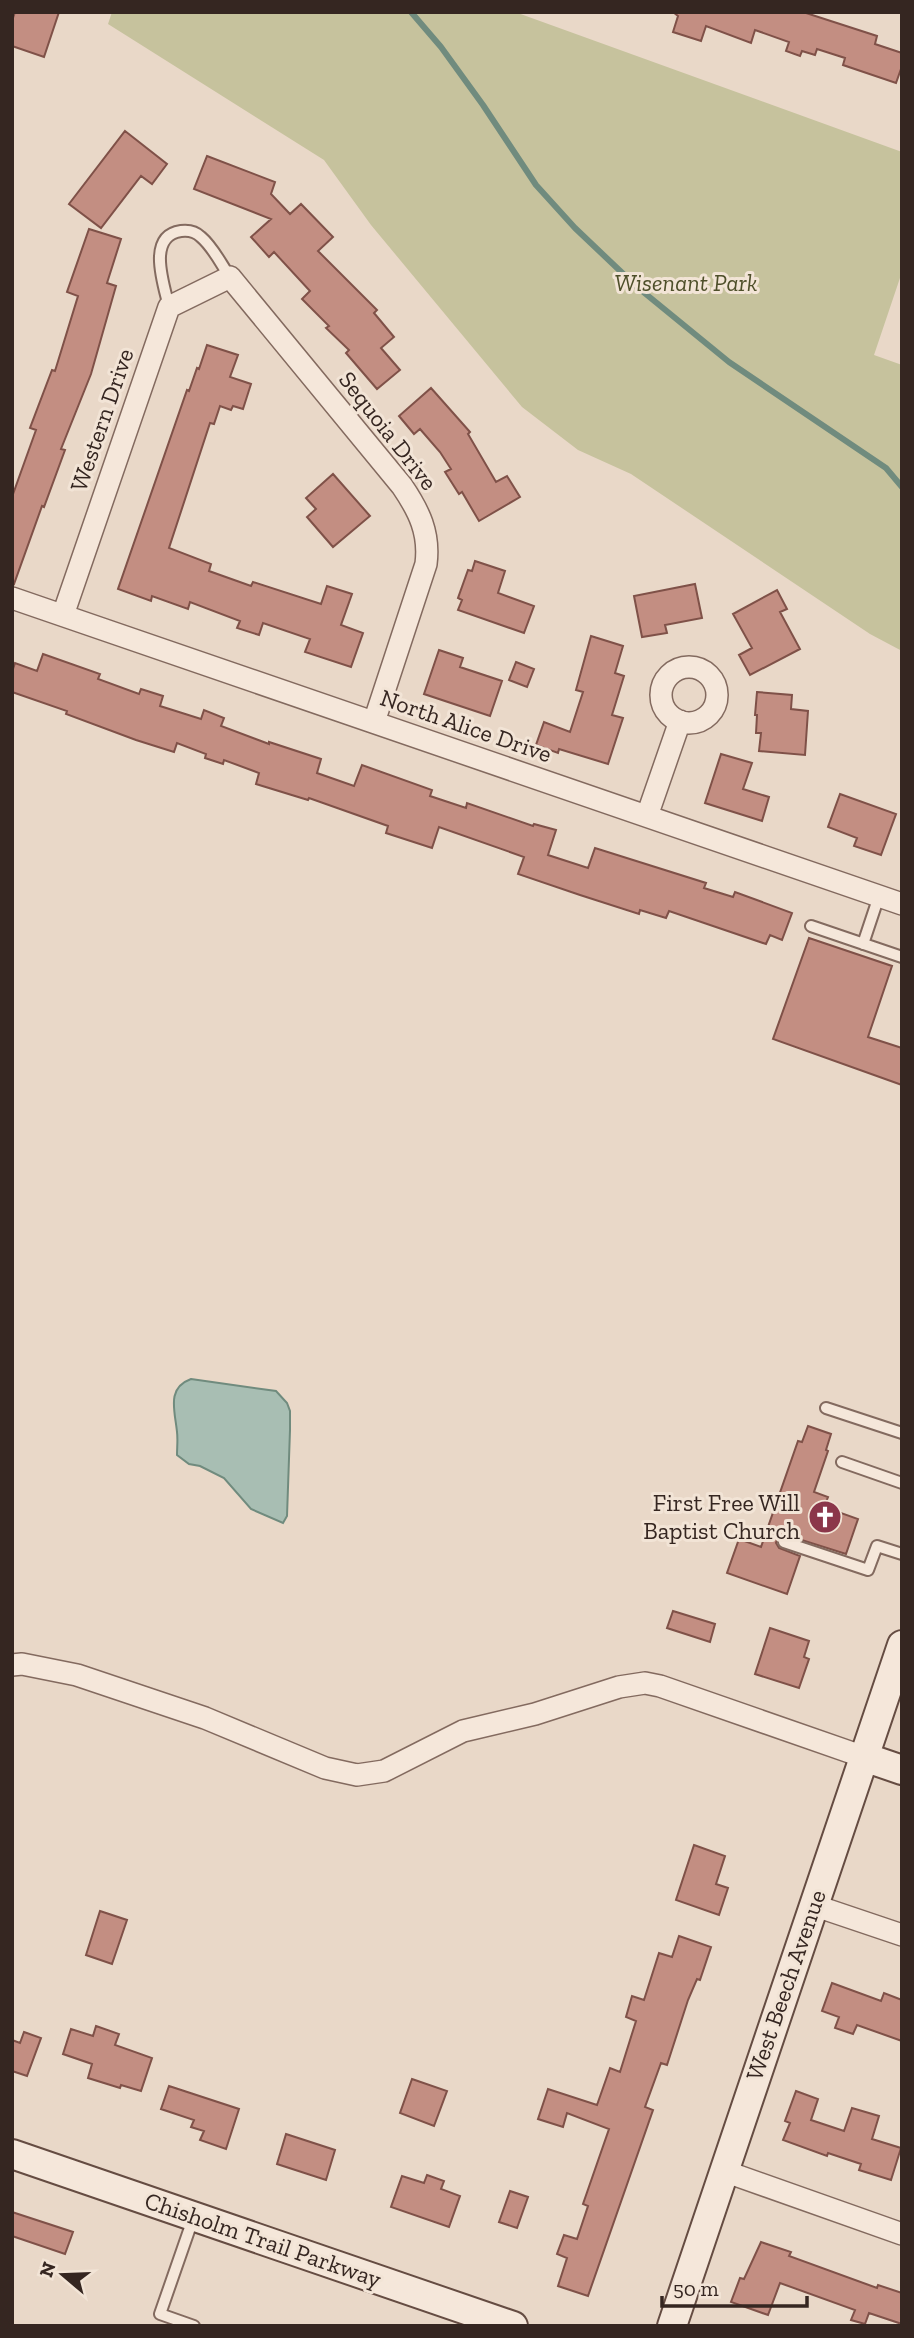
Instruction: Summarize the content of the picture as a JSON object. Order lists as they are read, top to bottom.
{
  "streets": {
    "main road": ["West Beech Avenue", "Chisholm Trail Parkway"],
    "street": ["Western Drive", "Sequoia Drive", "North Alice Drive"]
  },
  "crossings": [
    ["Western Drive", "North Alice Drive"],
    ["Sequoia Drive", "North Alice Drive"]
  ],
  "parks": ["Wisenant Park"],
  "places": {
    "church": ["First Free Will Baptist Church"]
  },
  "scale_bar": "50 m",
  "north": "left"
}
